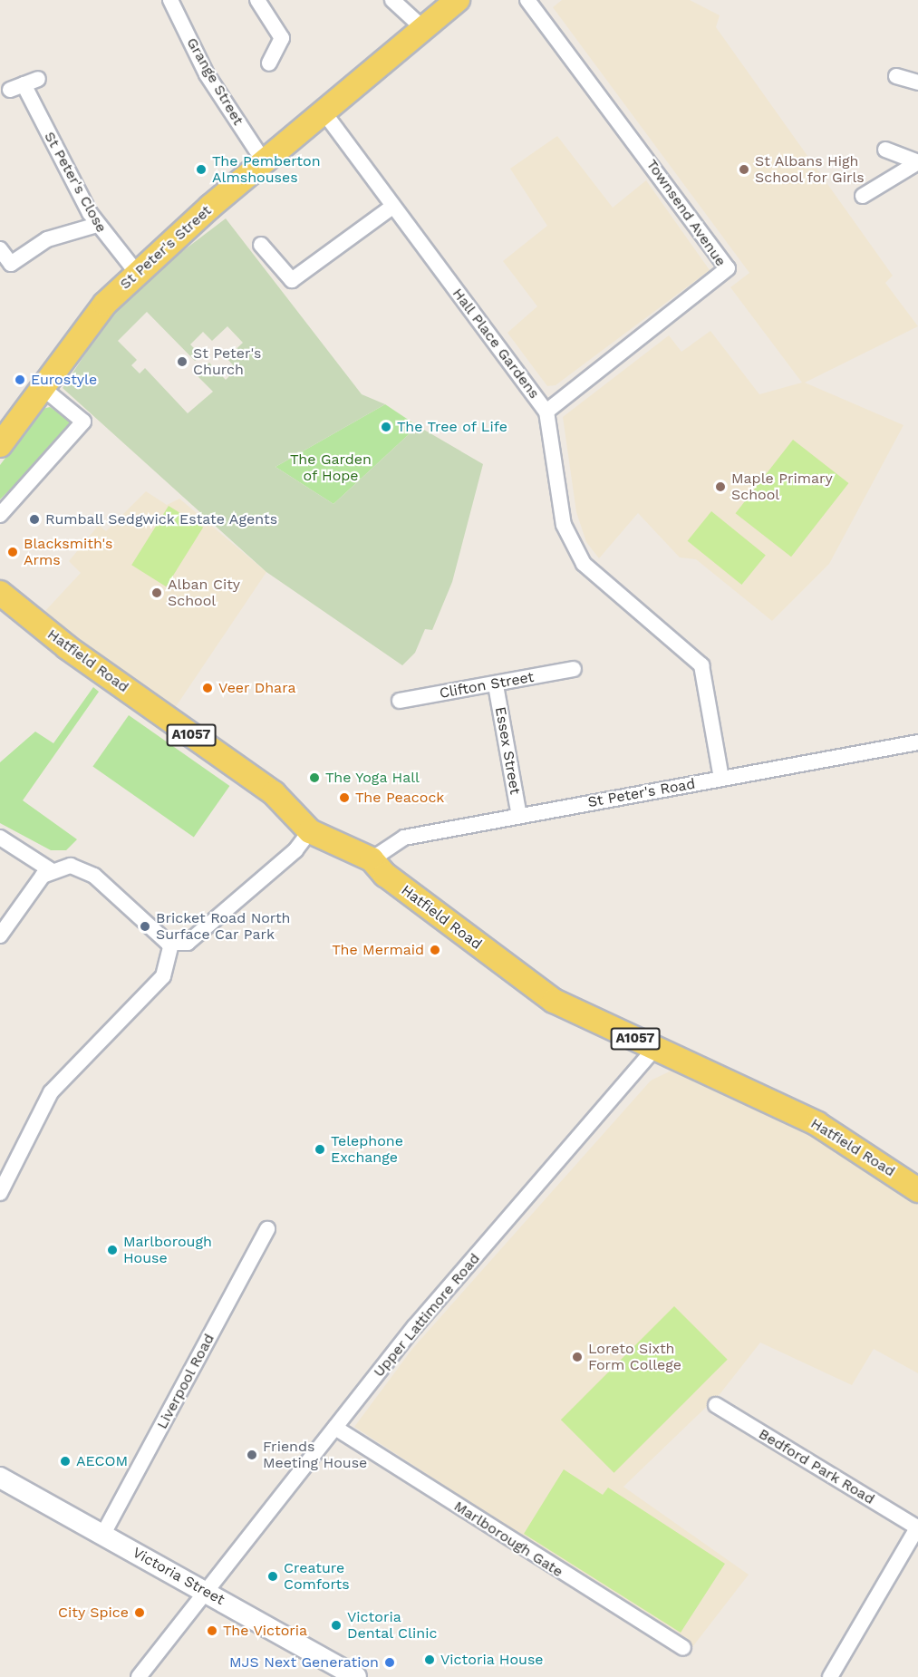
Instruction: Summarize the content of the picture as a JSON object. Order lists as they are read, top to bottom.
{
  "streets": {
    "main road": [
      "St Peter's Street",
      "Hatfield Road",
      "A1057",
      "Victoria Street"
    ],
    "street": [
      "Grange Street",
      "St Peter's Close",
      "Townsend Avenue",
      "Hall Place Gardens",
      "Clifton Street",
      "Essex Street",
      "St Peter's Road",
      "Upper Lattimore Road",
      "Liverpool Road",
      "Bedford Park Road",
      "Marlborough Gate"
    ]
  },
  "crossings": [
    ["Grange Street", "St Peter's Street"],
    ["St Peter's Close", "St Peter's Street"],
    ["Townsend Avenue", "Hall Place Gardens"],
    ["St Peter's Street", "Hall Place Gardens"],
    ["Hall Place Gardens", "St Peter's Road"],
    ["Hatfield Road", "St Peter's Road"],
    ["Hatfield Road", "Upper Lattimore Road"],
    ["Clifton Street", "Essex Street"],
    ["Essex Street", "St Peter's Road"],
    ["Upper Lattimore Road", "Marlborough Gate"],
    ["Upper Lattimore Road", "Victoria Street"],
    ["Liverpool Road", "Victoria Street"]
  ],
  "parks": ["The Garden of Hope"],
  "places": [
    "The Pemberton Almshouses",
    "St Albans High School for Girls",
    "St Peter's Church",
    "Eurostyle",
    "The Tree of Life",
    "Maple Primary School",
    "Rumball Sedgwick Estate Agents",
    "Blacksmith's Arms",
    "Alban City School",
    "Veer Dhara",
    "The Yoga Hall",
    "The Peacock",
    "Bricket Road North Surface Car Park",
    "The Mermaid",
    "Telephone Exchange",
    "Marlborough House",
    "Loreto Sixth Form College",
    "Friends Meeting House",
    "AECOM",
    "Creature Comforts",
    "City Spice",
    "Victoria Dental Clinic",
    "The Victoria",
    "Victoria House",
    "MJS Next Generation"
  ]
}
